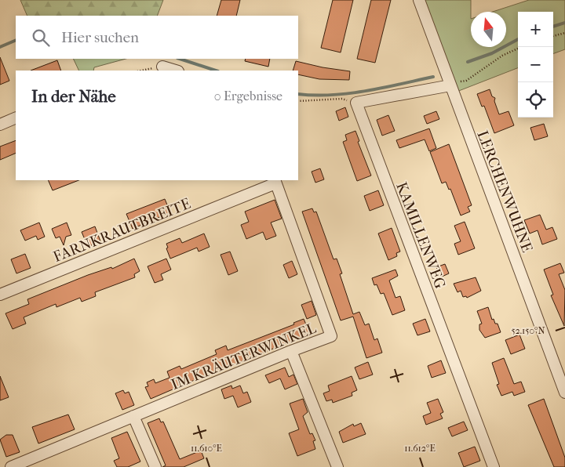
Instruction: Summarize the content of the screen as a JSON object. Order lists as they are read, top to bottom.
{
  "streets": {
    "street": [
      "LERCHENWUHNE",
      "FARNKRAUTBREITE",
      "KAMILLENWEG",
      "IM KRÄUTERWINKEL"
    ]
  },
  "crossings": [
    ["FARNKRAUTBREITE", "IM KRÄUTERWINKEL"]
  ],
  "north": "top",
  "page": {
    "map_buttons": ["+", "−"],
    "search": "Hier suchen",
    "heading": ["In der Nähe", "0 Ergebnisse"]
  },
  "coordinates": ["52.150°N", "11.610°E", "11.612°E"]
}
